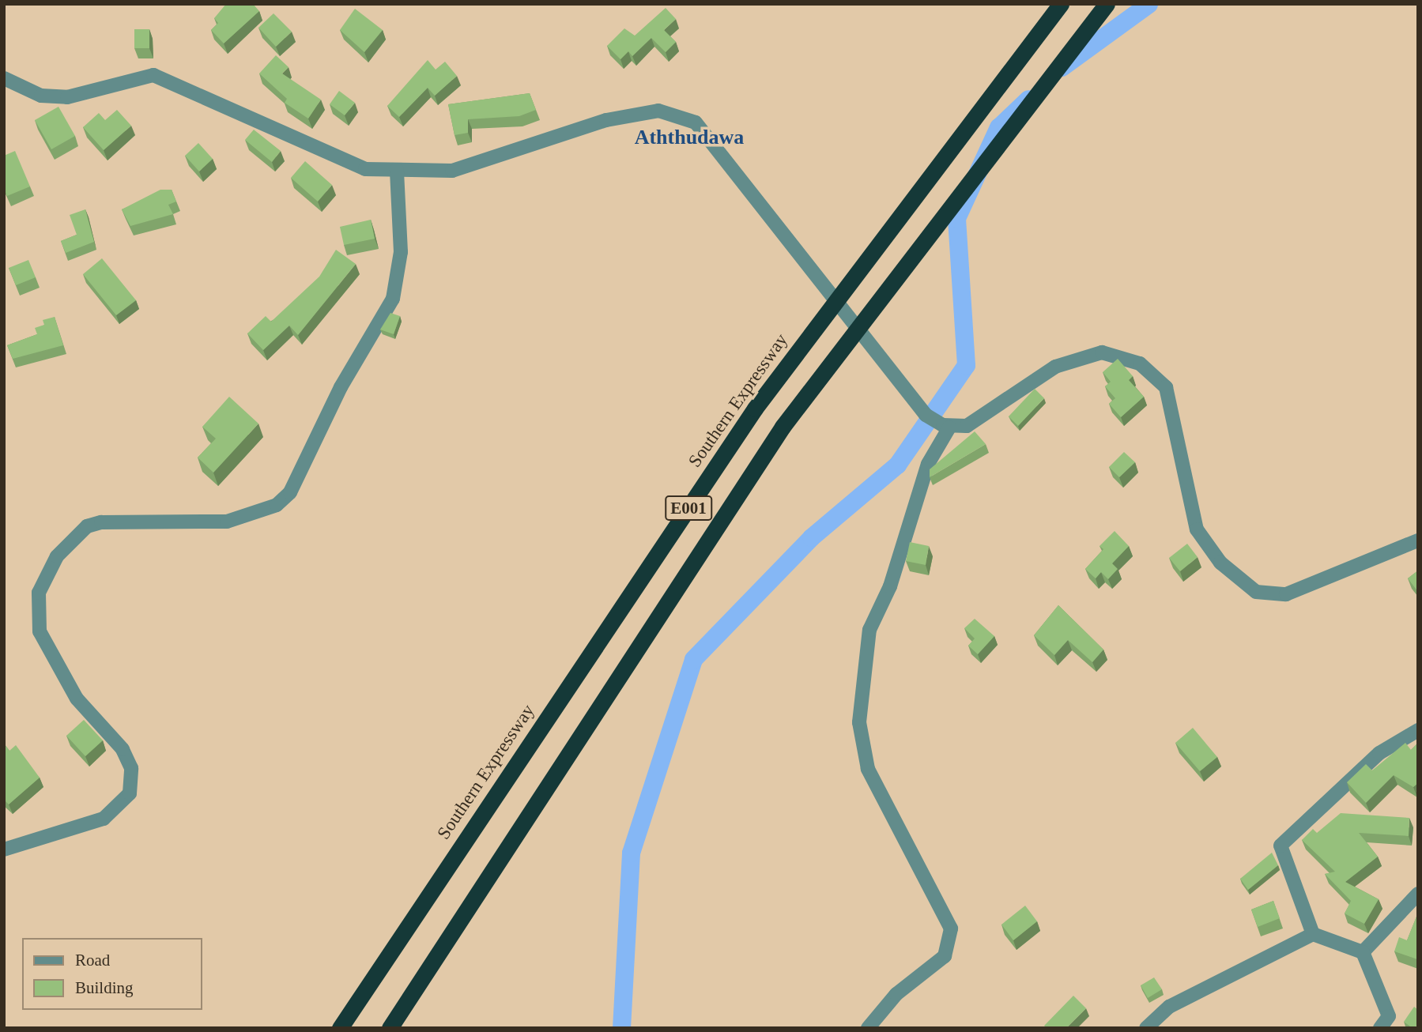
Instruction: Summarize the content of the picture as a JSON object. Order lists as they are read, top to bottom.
{
  "streets": {
    "highway": ["Southern Expressway", "E001"]
  },
  "districts": ["Aththudawa"],
  "legend": ["Road", "Building"]
}
